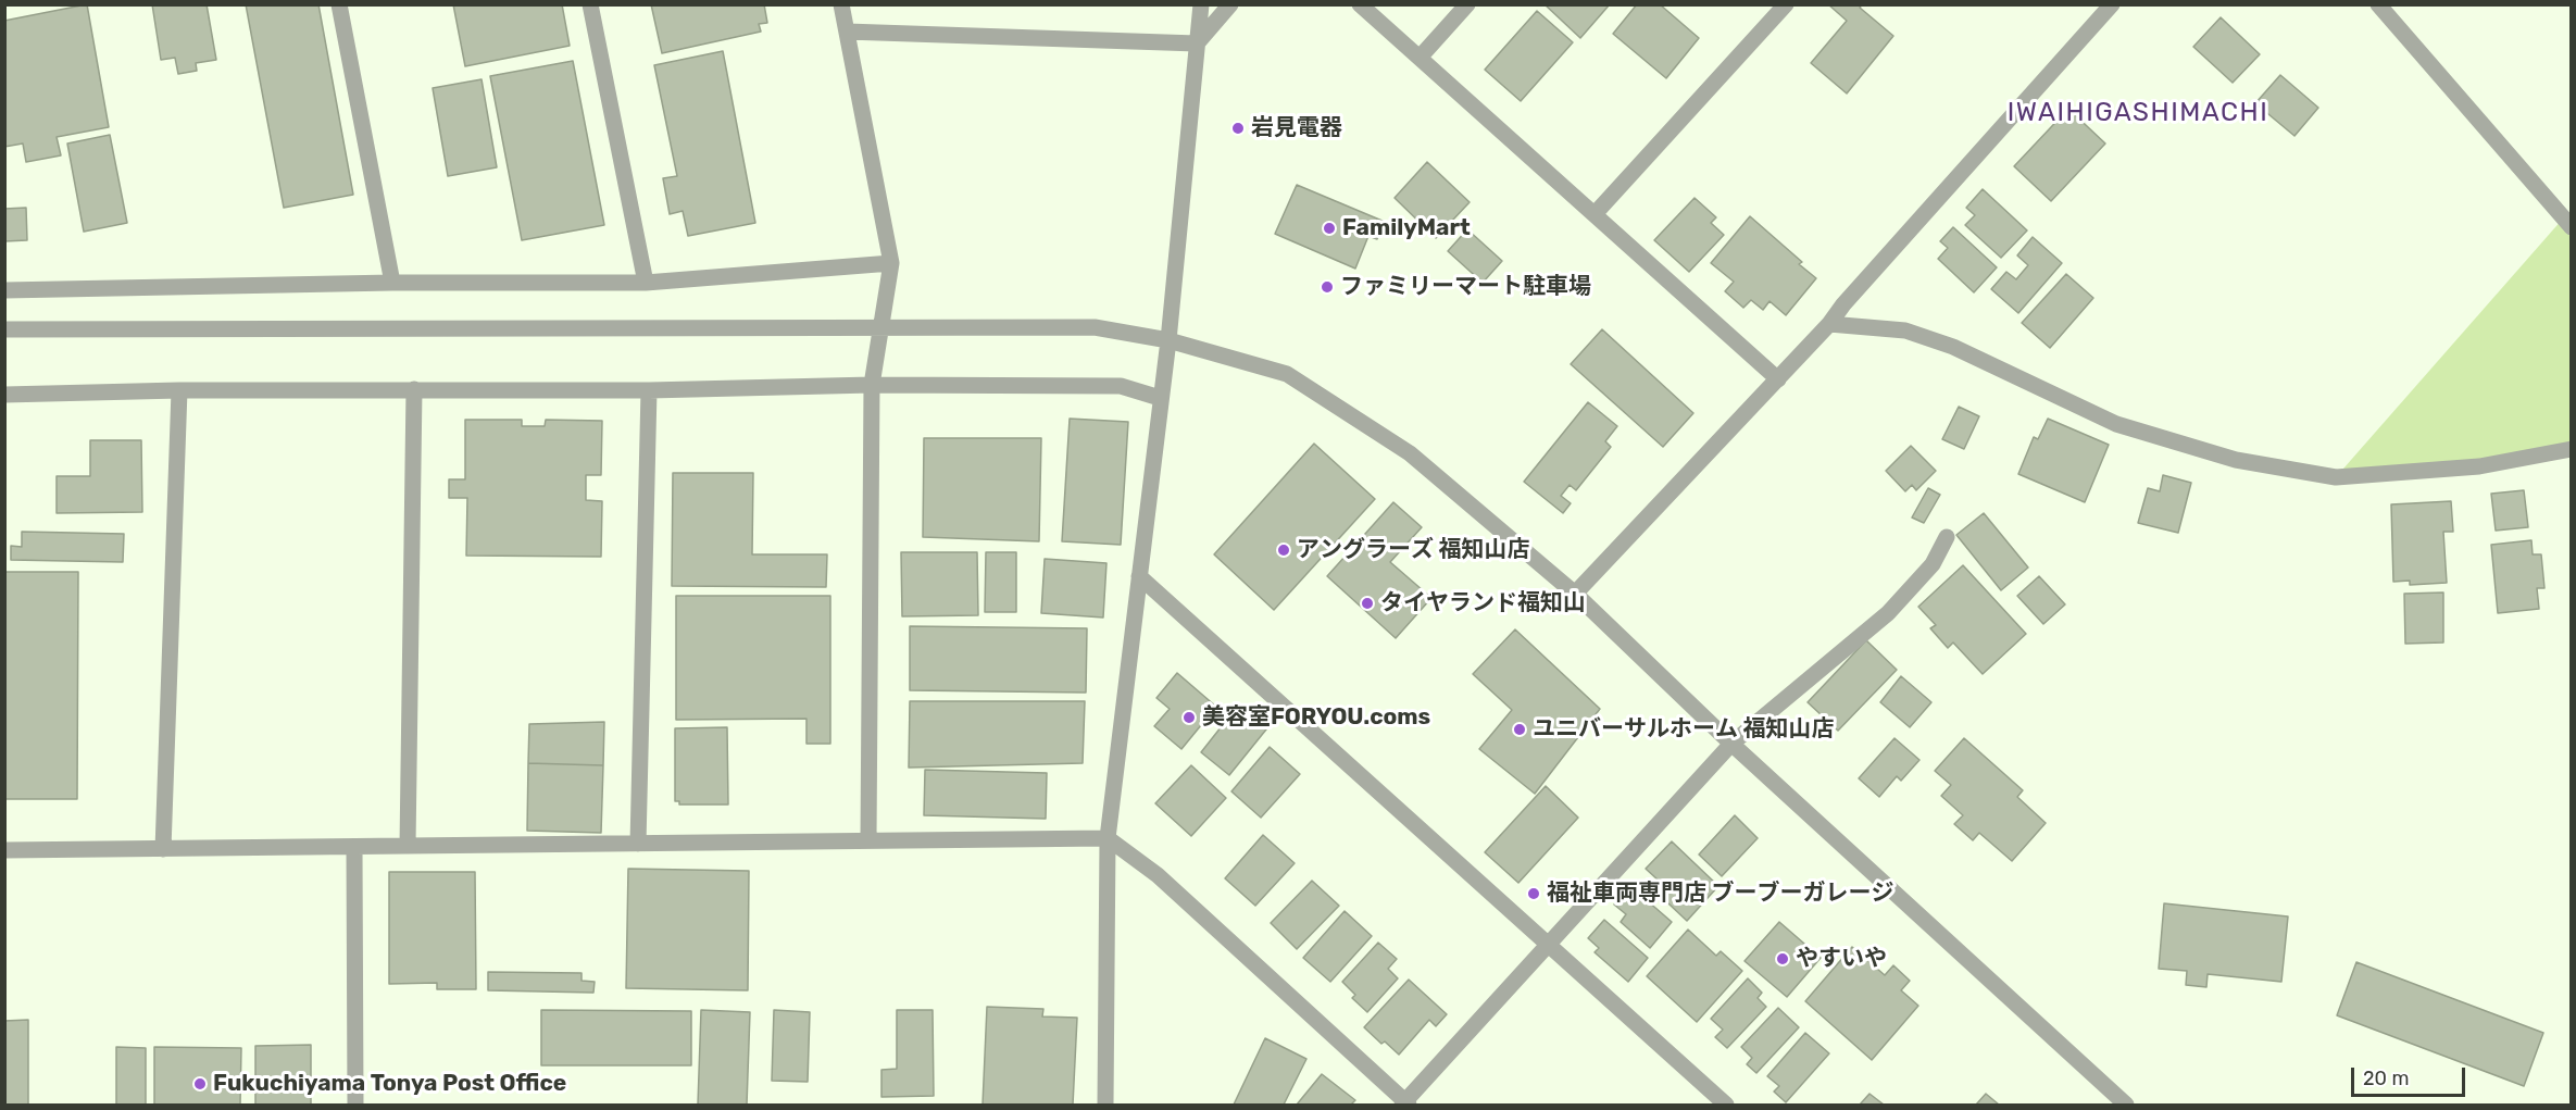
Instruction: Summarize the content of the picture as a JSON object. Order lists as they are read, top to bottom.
{
  "districts": ["IWAIHIGASHIMACHI"],
  "places": [
    "岩見電器",
    "FamilyMart",
    "ファミリーマート駐車場",
    "アングラーズ 福知山店",
    "タイヤランド福知山",
    "美容室FORYOU.coms",
    "ユニバーサルホーム 福知山店",
    "福祉車両専門店 ブーブーガレージ",
    "やすいや",
    "Fukuchiyama Tonya Post Office"
  ],
  "scale_bar": "20 m"
}
